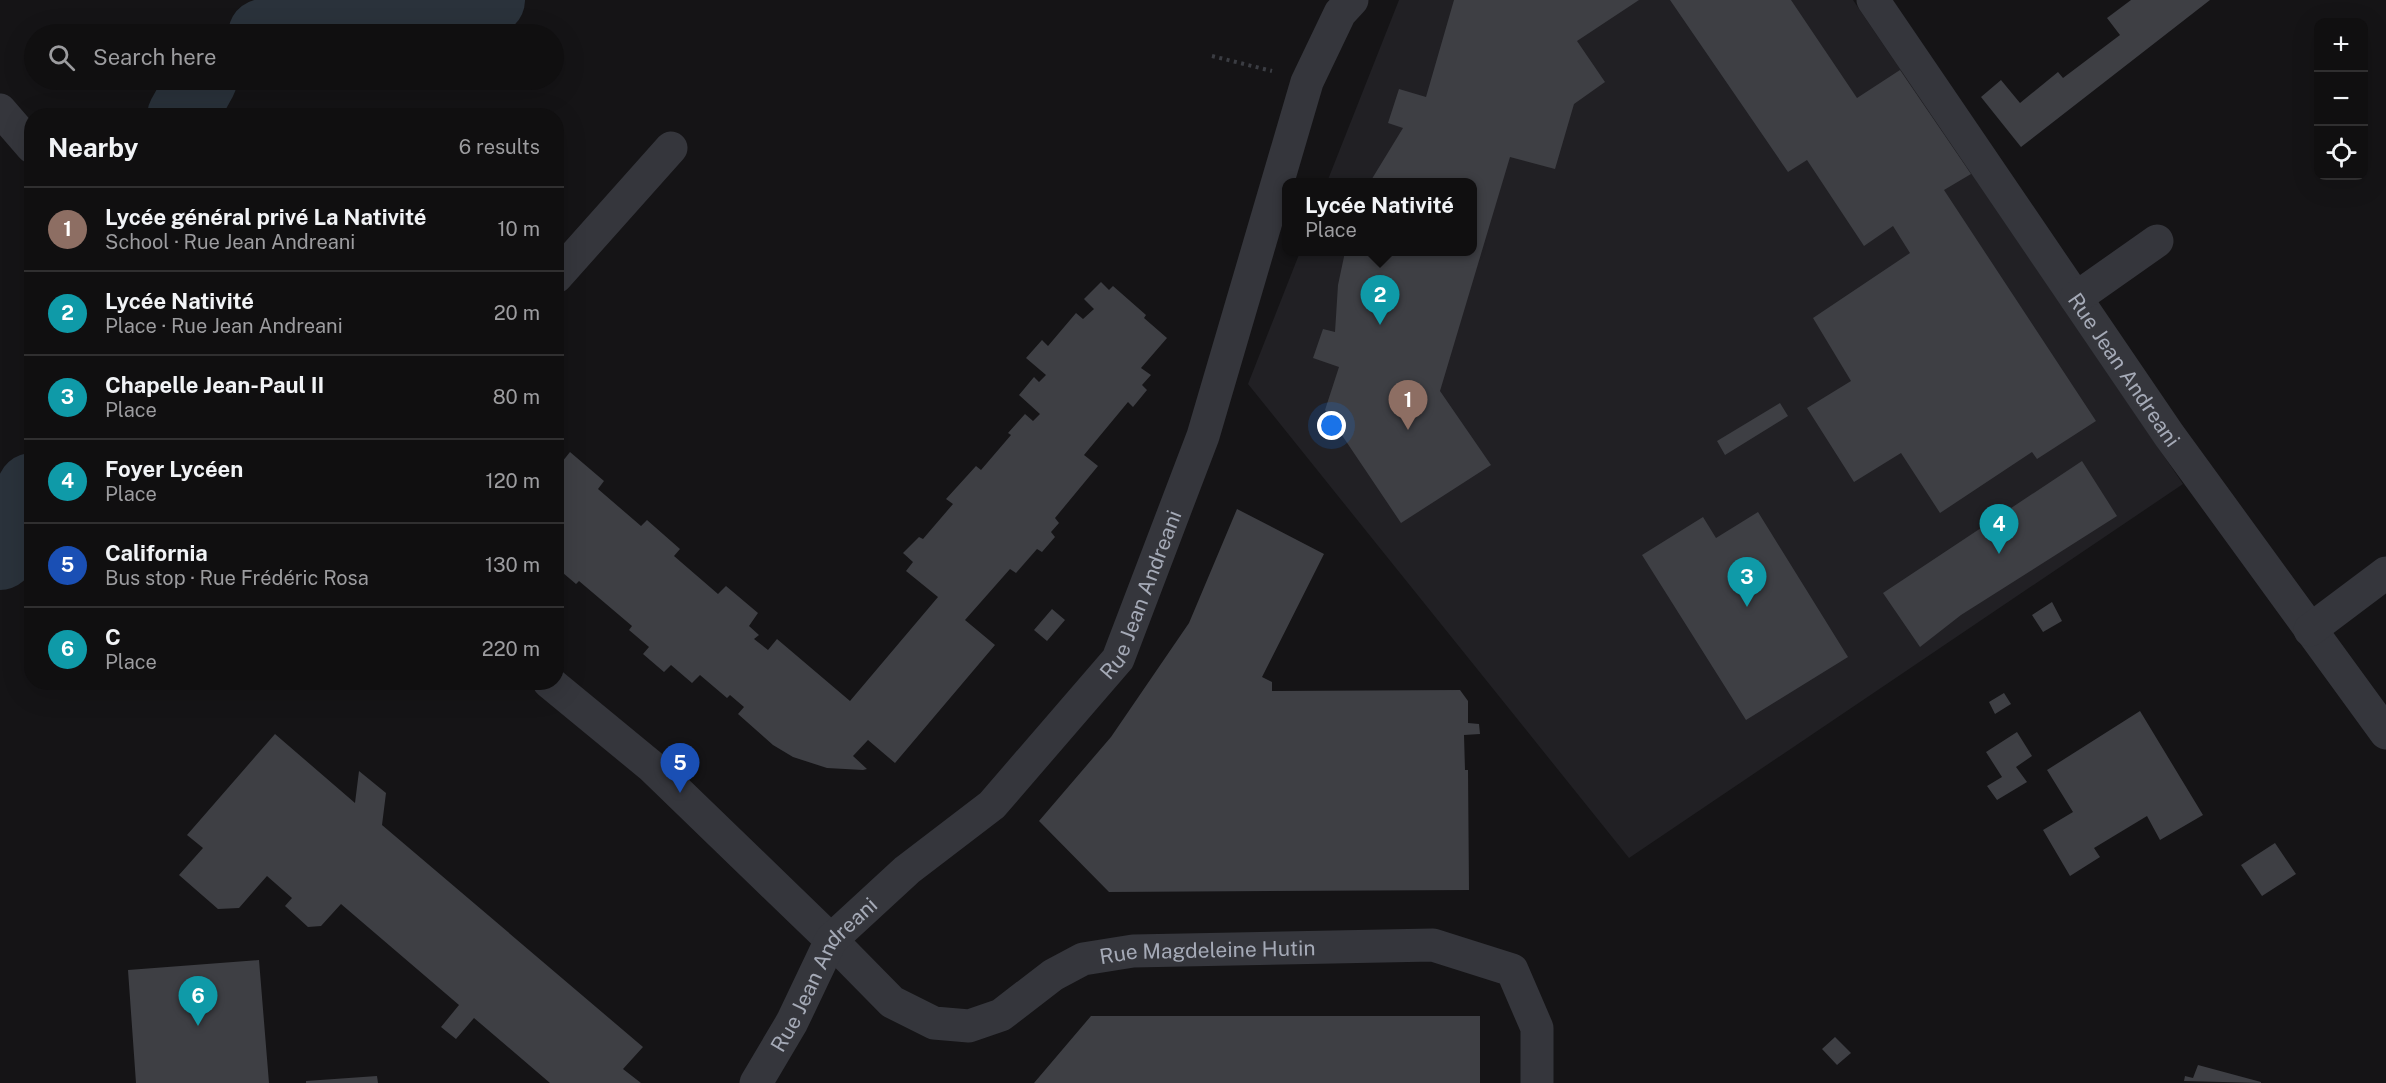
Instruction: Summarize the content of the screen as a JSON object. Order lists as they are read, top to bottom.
{
  "streets": {
    "street": ["Rue Jean Andreani", "Rue Magdeleine Hutin"]
  },
  "crossings": [
    ["Rue Jean Andreani", "Rue Magdeleine Hutin"]
  ],
  "page": {
    "map_buttons": ["+", "−"],
    "search": "Search here",
    "heading": ["Nearby", "6 results"],
    "popup": ["Lycée Nativité", "Place"],
    "list": [
      {
        "mark": "1",
        "name": "Lycée général privé La Nativité",
        "note": "School · Rue Jean Andreani",
        "value": "10 m"
      },
      {
        "mark": "2",
        "name": "Lycée Nativité",
        "note": "Place · Rue Jean Andreani",
        "value": "20 m"
      },
      {
        "mark": "3",
        "name": "Chapelle Jean-Paul II",
        "note": "Place",
        "value": "80 m"
      },
      {
        "mark": "4",
        "name": "Foyer Lycéen",
        "note": "Place",
        "value": "120 m"
      },
      {
        "mark": "5",
        "name": "California",
        "note": "Bus stop · Rue Frédéric Rosa",
        "value": "130 m"
      },
      {
        "mark": "6",
        "name": "C",
        "note": "Place",
        "value": "220 m"
      }
    ],
    "pins": [
      "2",
      "1",
      "4",
      "3",
      "5",
      "6"
    ]
  }
}
